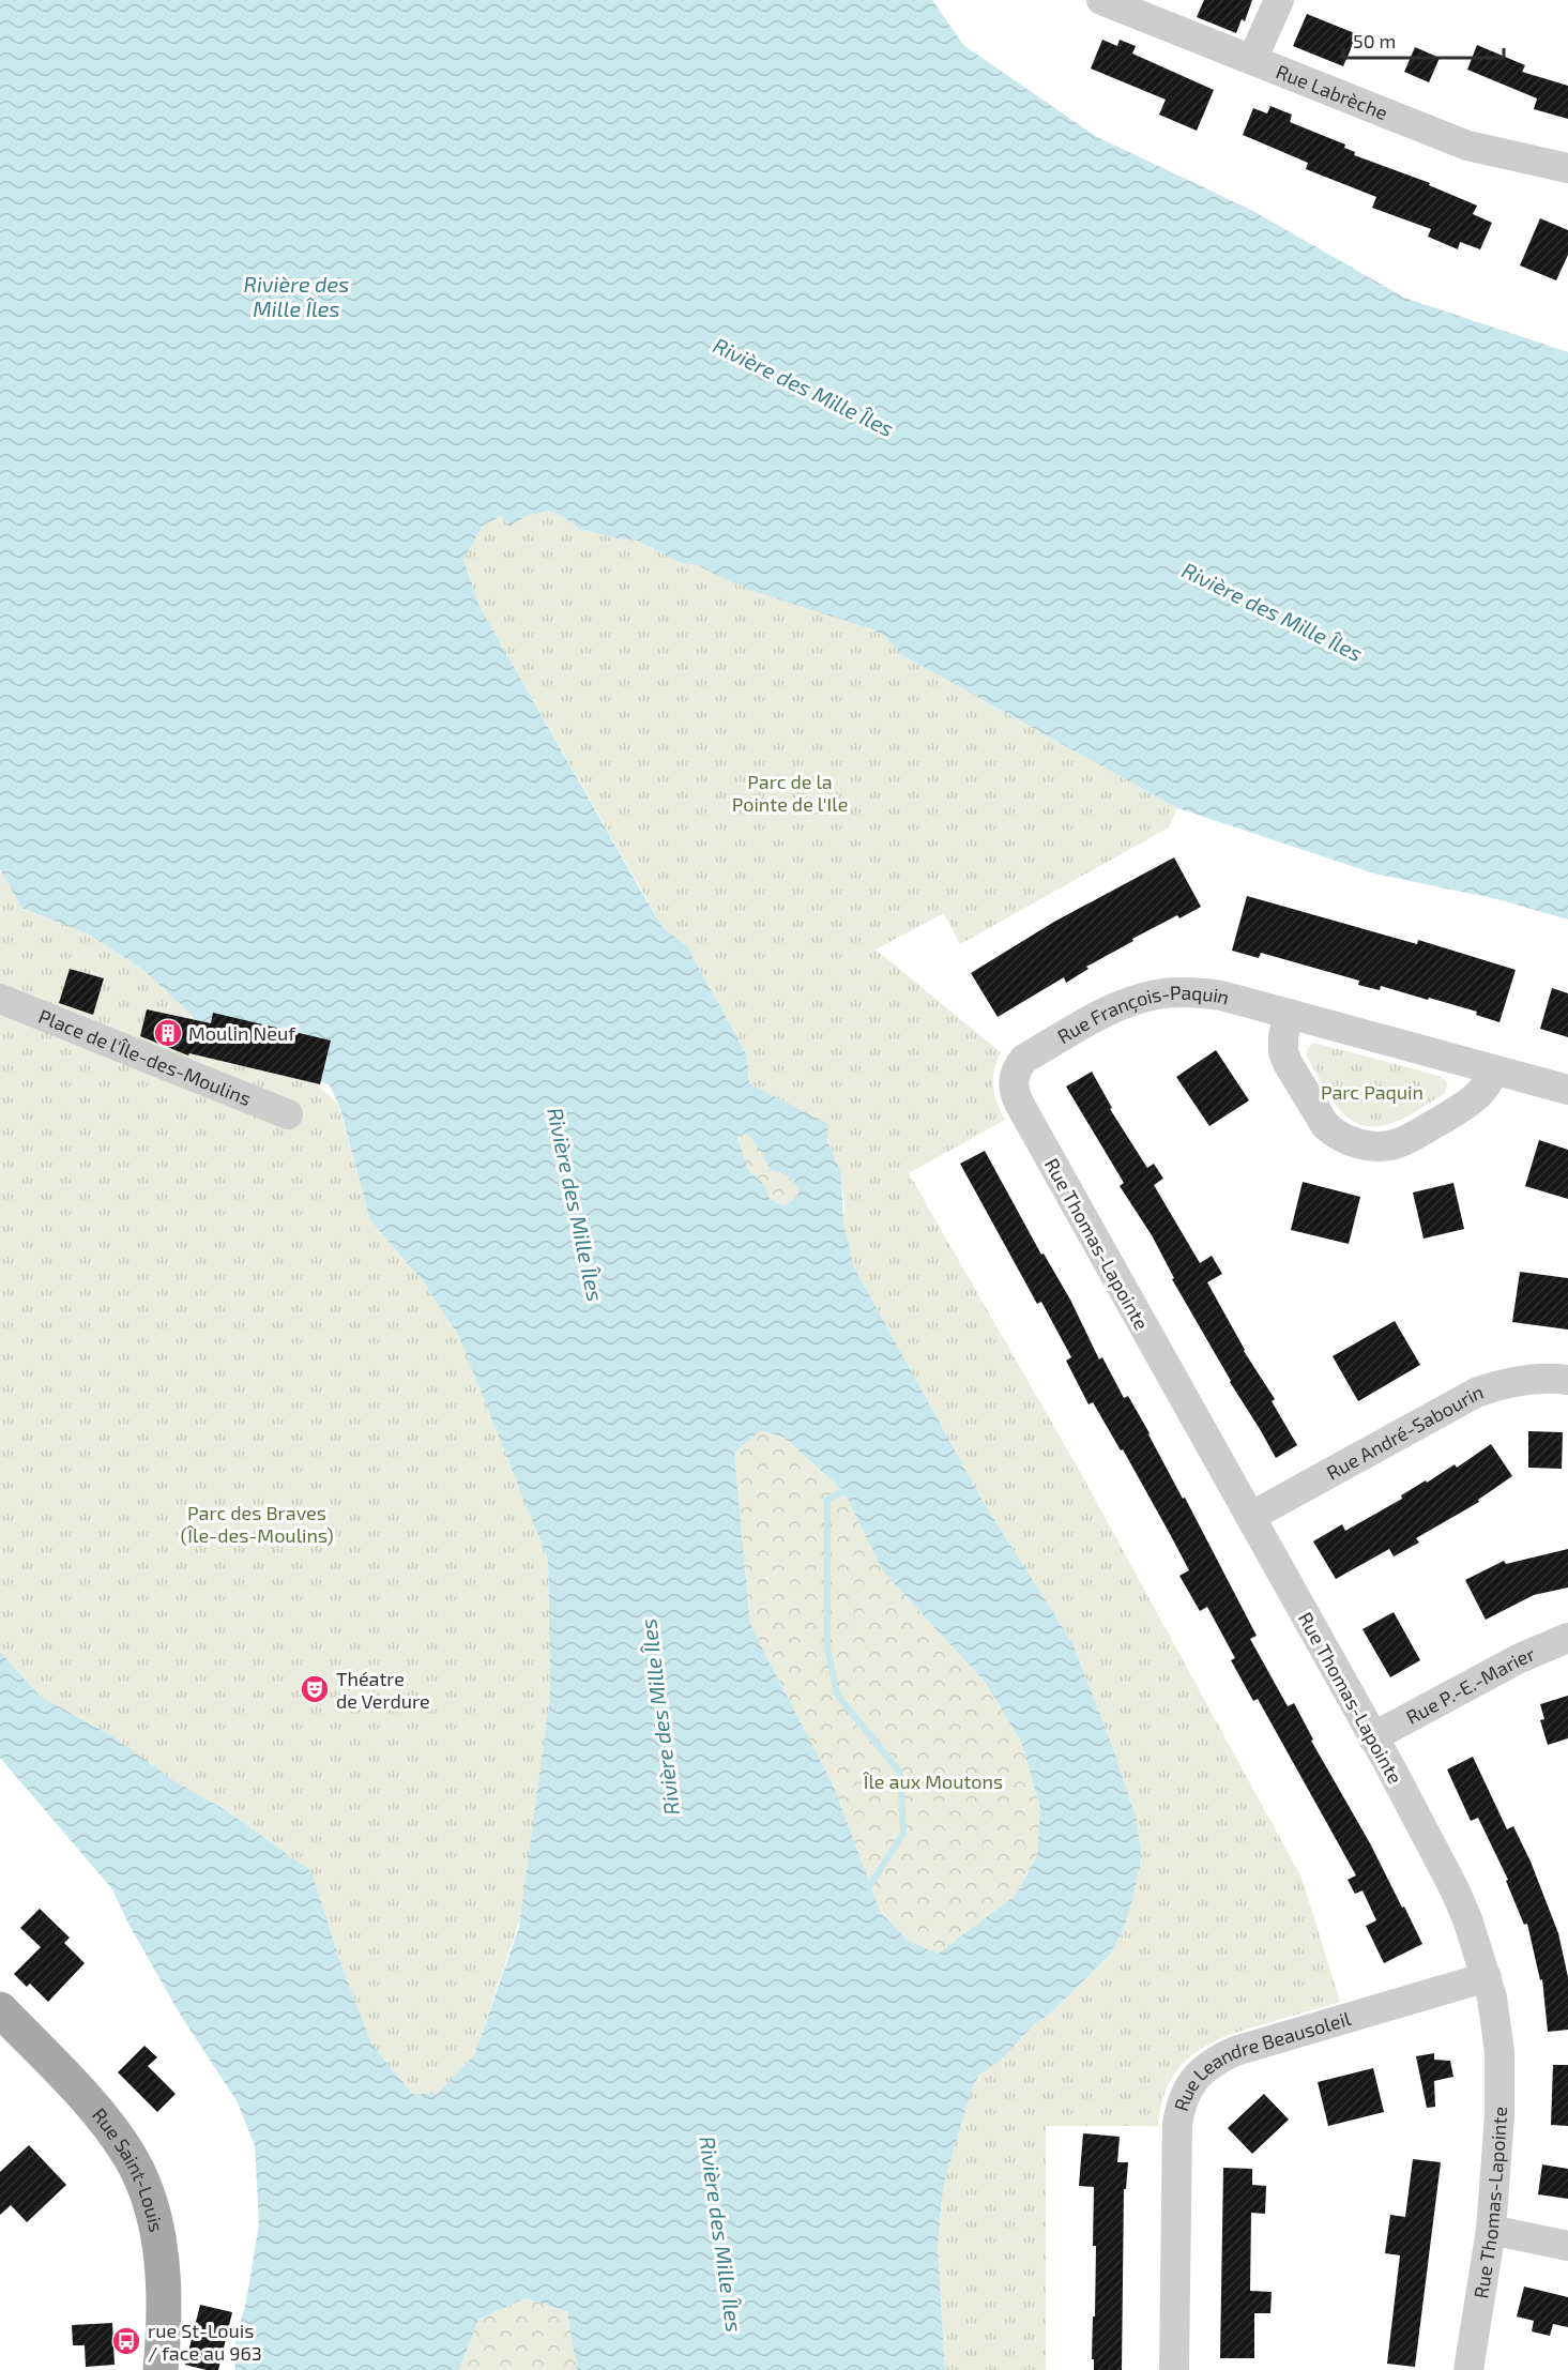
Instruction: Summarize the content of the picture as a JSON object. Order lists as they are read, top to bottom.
{
  "streets": {
    "main road": ["Rue Saint-Louis"],
    "street": [
      "Rue Labrèche",
      "Rue François-Paquin",
      "Place de l'Île-des-Moulins",
      "Rue Thomas-Lapointe",
      "Rue André-Sabourin",
      "Rue P.-E.-Marier",
      "Rue Leandre Beausoleil"
    ]
  },
  "crossings": [
    ["Rue François-Paquin", "Rue Thomas-Lapointe"],
    ["Rue Thomas-Lapointe", "Rue André-Sabourin"],
    ["Rue Thomas-Lapointe", "Rue P.-E.-Marier"],
    ["Rue Thomas-Lapointe", "Rue Leandre Beausoleil"]
  ],
  "water": ["Rivière des Mille Îles"],
  "parks": [
    "Parc de la Pointe de l'Ile",
    "Parc Paquin",
    "Parc des Braves (Île-des-Moulins)",
    "Île aux Moutons"
  ],
  "places": {
    "building": ["Moulin Neuf"],
    "theatre": ["Théatre de Verdure"],
    "bus stop": ["rue St-Louis / face au 963"]
  },
  "scale_bar": "50 m"
}
